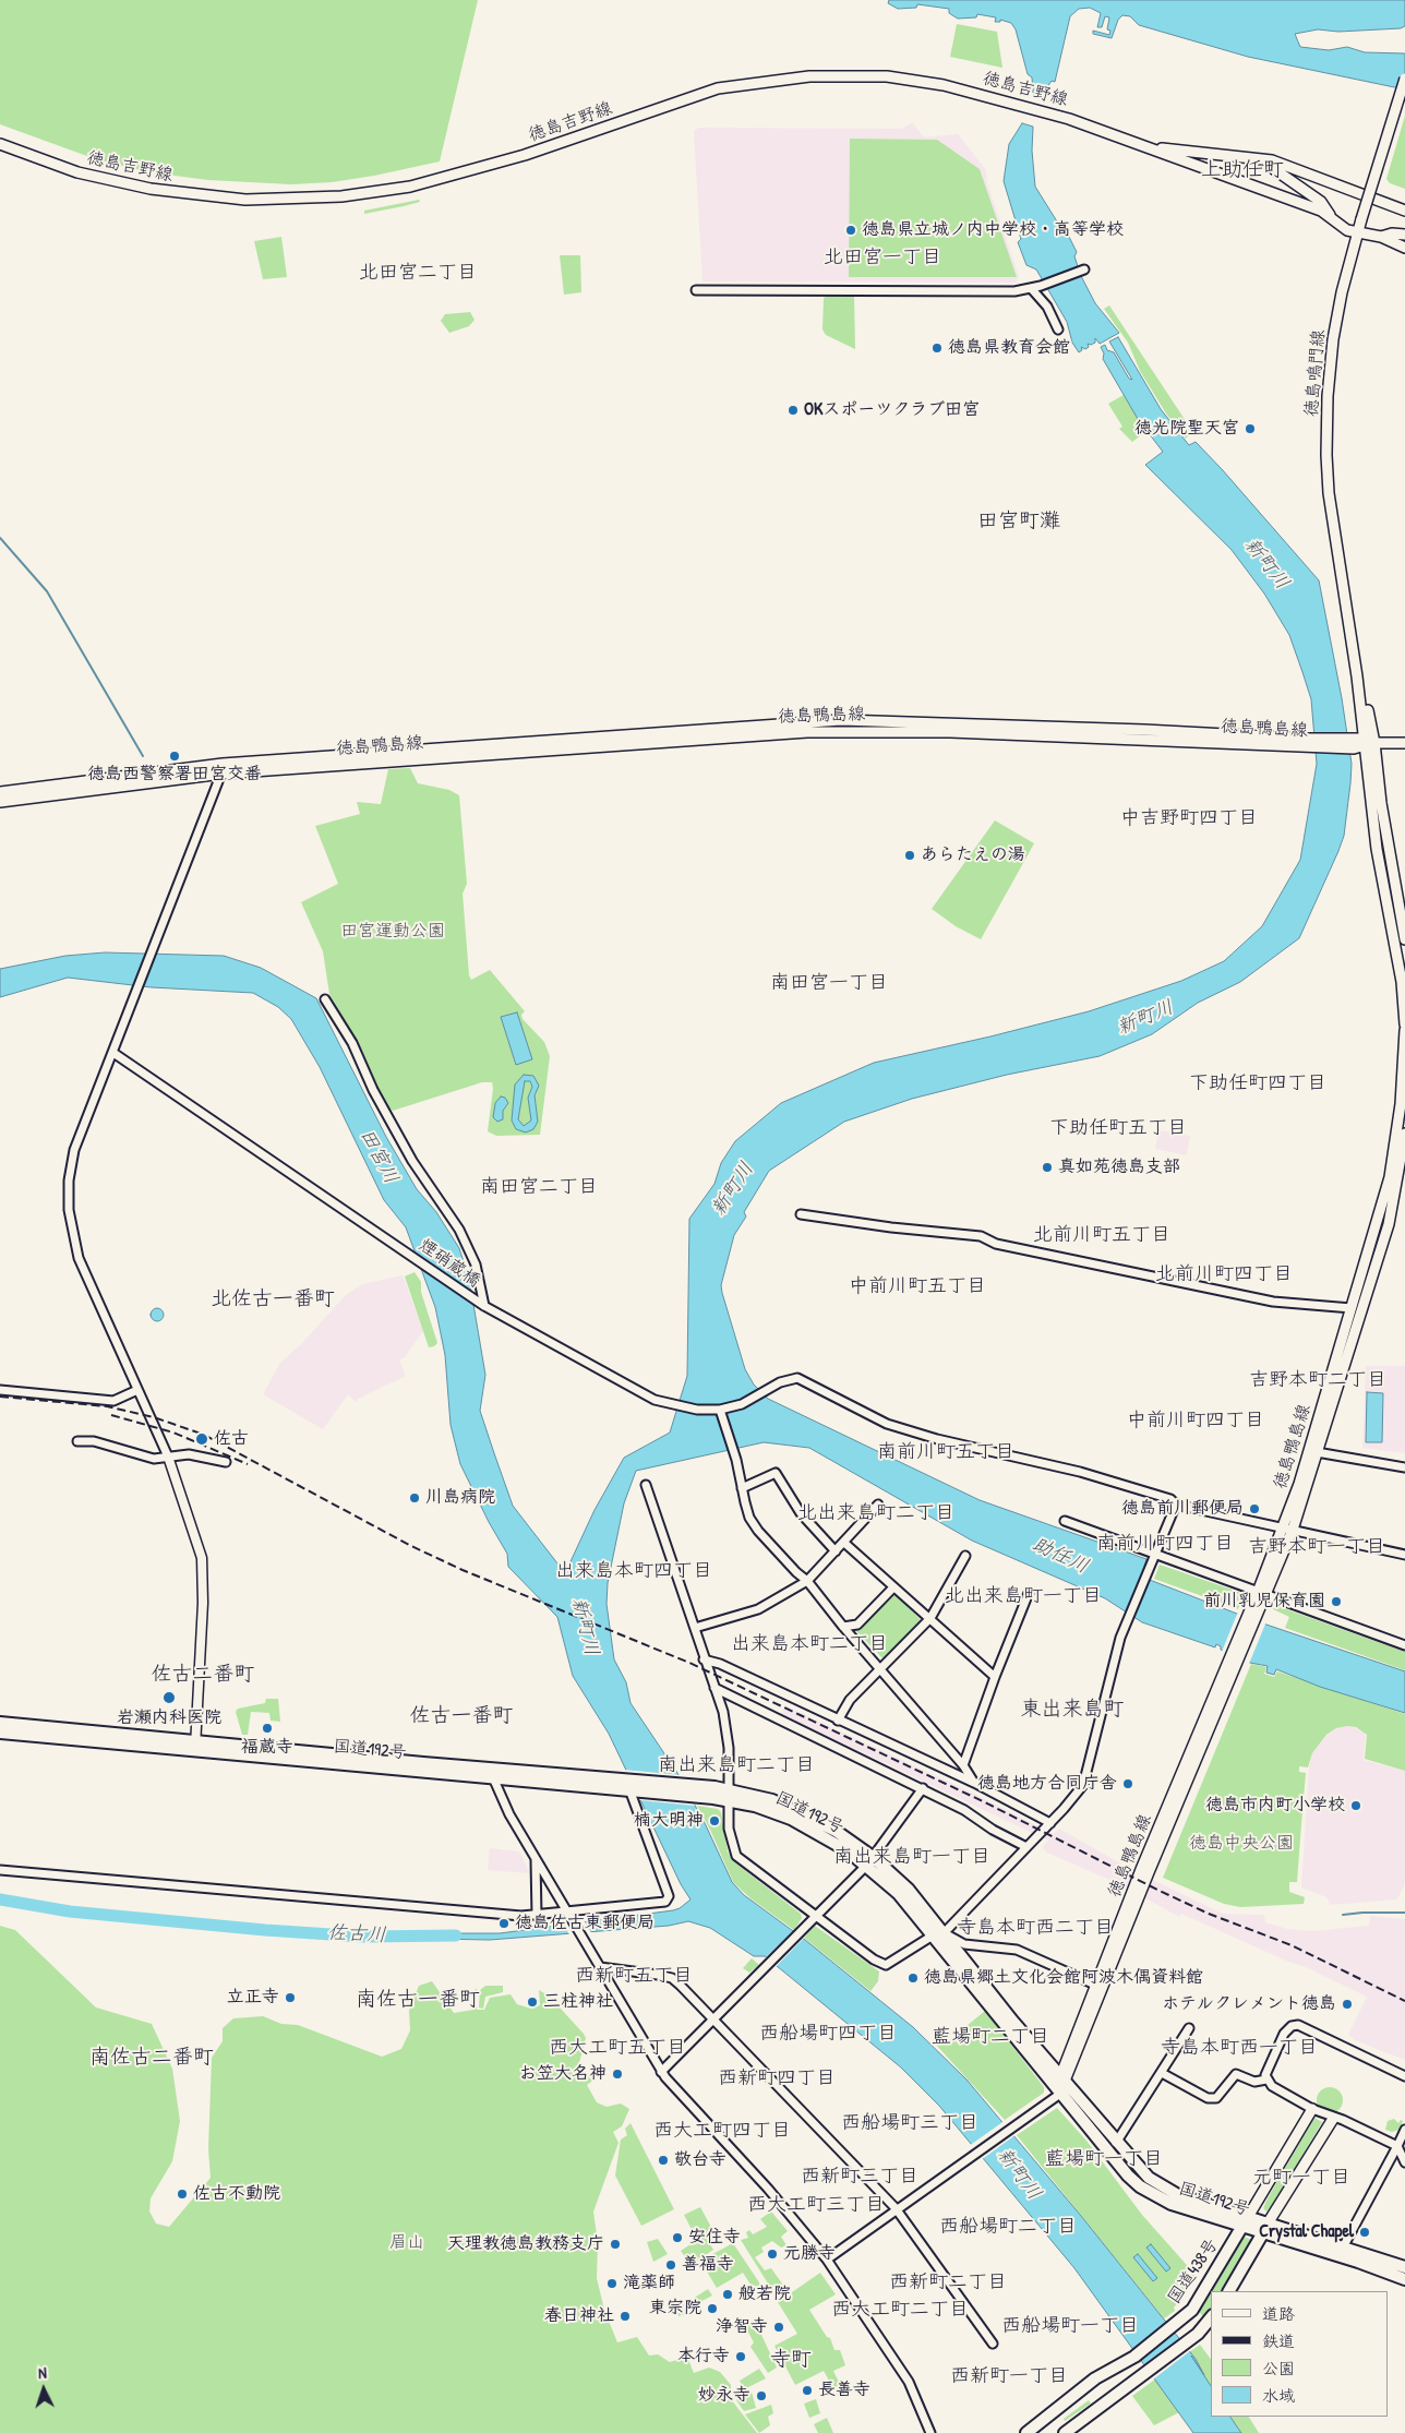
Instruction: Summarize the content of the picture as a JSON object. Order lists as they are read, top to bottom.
{
  "streets": {
    "highway": ["国道192号", "国道438号"],
    "main road": ["徳島吉野線", "徳島鳴門線", "徳島鴨島線"],
    "street": ["煙硝蔵橋"]
  },
  "crossings": [
    ["徳島吉野線", "徳島鳴門線"],
    ["徳島鳴門線", "徳島鴨島線"],
    ["徳島鴨島線", "国道192号"],
    ["国道192号", "国道438号"]
  ],
  "districts": [
    "上助任町",
    "北田宮一丁目",
    "北田宮二丁目",
    "田宮町灘",
    "中吉野町四丁目",
    "南田宮一丁目",
    "下助任町四丁目",
    "下助任町五丁目",
    "南田宮二丁目",
    "北前川町五丁目",
    "北前川町四丁目",
    "中前川町五丁目",
    "北佐古一番町",
    "吉野本町二丁目",
    "中前川町四丁目",
    "南前川町五丁目",
    "北出来島町二丁目",
    "南前川町四丁目",
    "吉野本町一丁目",
    "出来島本町四丁目",
    "北出来島町一丁目",
    "出来島本町二丁目",
    "佐古二番町",
    "東出来島町",
    "佐古一番町",
    "南出来島町二丁目",
    "南出来島町一丁目",
    "寺島本町西二丁目",
    "西新町五丁目",
    "南佐古一番町",
    "西船場町四丁目",
    "藍場町二丁目",
    "西大工町五丁目",
    "寺島本町西一丁目",
    "南佐古二番町",
    "西新町四丁目",
    "西船場町三丁目",
    "西大工町四丁目",
    "藍場町一丁目",
    "西新町三丁目",
    "元町一丁目",
    "西大工町三丁目",
    "西船場町二丁目",
    "西新町二丁目",
    "西大工町二丁目",
    "西船場町一丁目",
    "寺町",
    "西新町一丁目"
  ],
  "water": [
    "新町川",
    "田宮川",
    "助任川",
    "佐古川"
  ],
  "parks": ["田宮運動公園", "徳島中央公園", "眉山"],
  "places": [
    "徳島県立城ノ内中学校・高等学校",
    "徳島県教育会館",
    "OKスポーツクラブ田宮",
    "徳光院聖天宮",
    "徳島西警察署田宮交番",
    "あらたえの湯",
    "真如苑徳島支部",
    "佐古",
    "川島病院",
    "徳島前川郵便局",
    "前川乳児保育園",
    "岩瀬内科医院",
    "福蔵寺",
    "徳島地方合同庁舎",
    "徳島市内町小学校",
    "楠大明神",
    "徳島佐古東郵便局",
    "徳島県郷土文化会館阿波木偶資料館",
    "立正寺",
    "三柱神社",
    "ホテルクレメント徳島",
    "お笠大名神",
    "敬台寺",
    "佐古不動院",
    "Crystal Chapel",
    "安住寺",
    "天理教徳島教務支庁",
    "元勝寺",
    "善福寺",
    "滝薬師",
    "般若院",
    "東宗院",
    "春日神社",
    "浄智寺",
    "本行寺",
    "長善寺",
    "妙永寺"
  ],
  "legend": [
    "道路",
    "鉄道",
    "公園",
    "水域"
  ],
  "north": "top"
}
